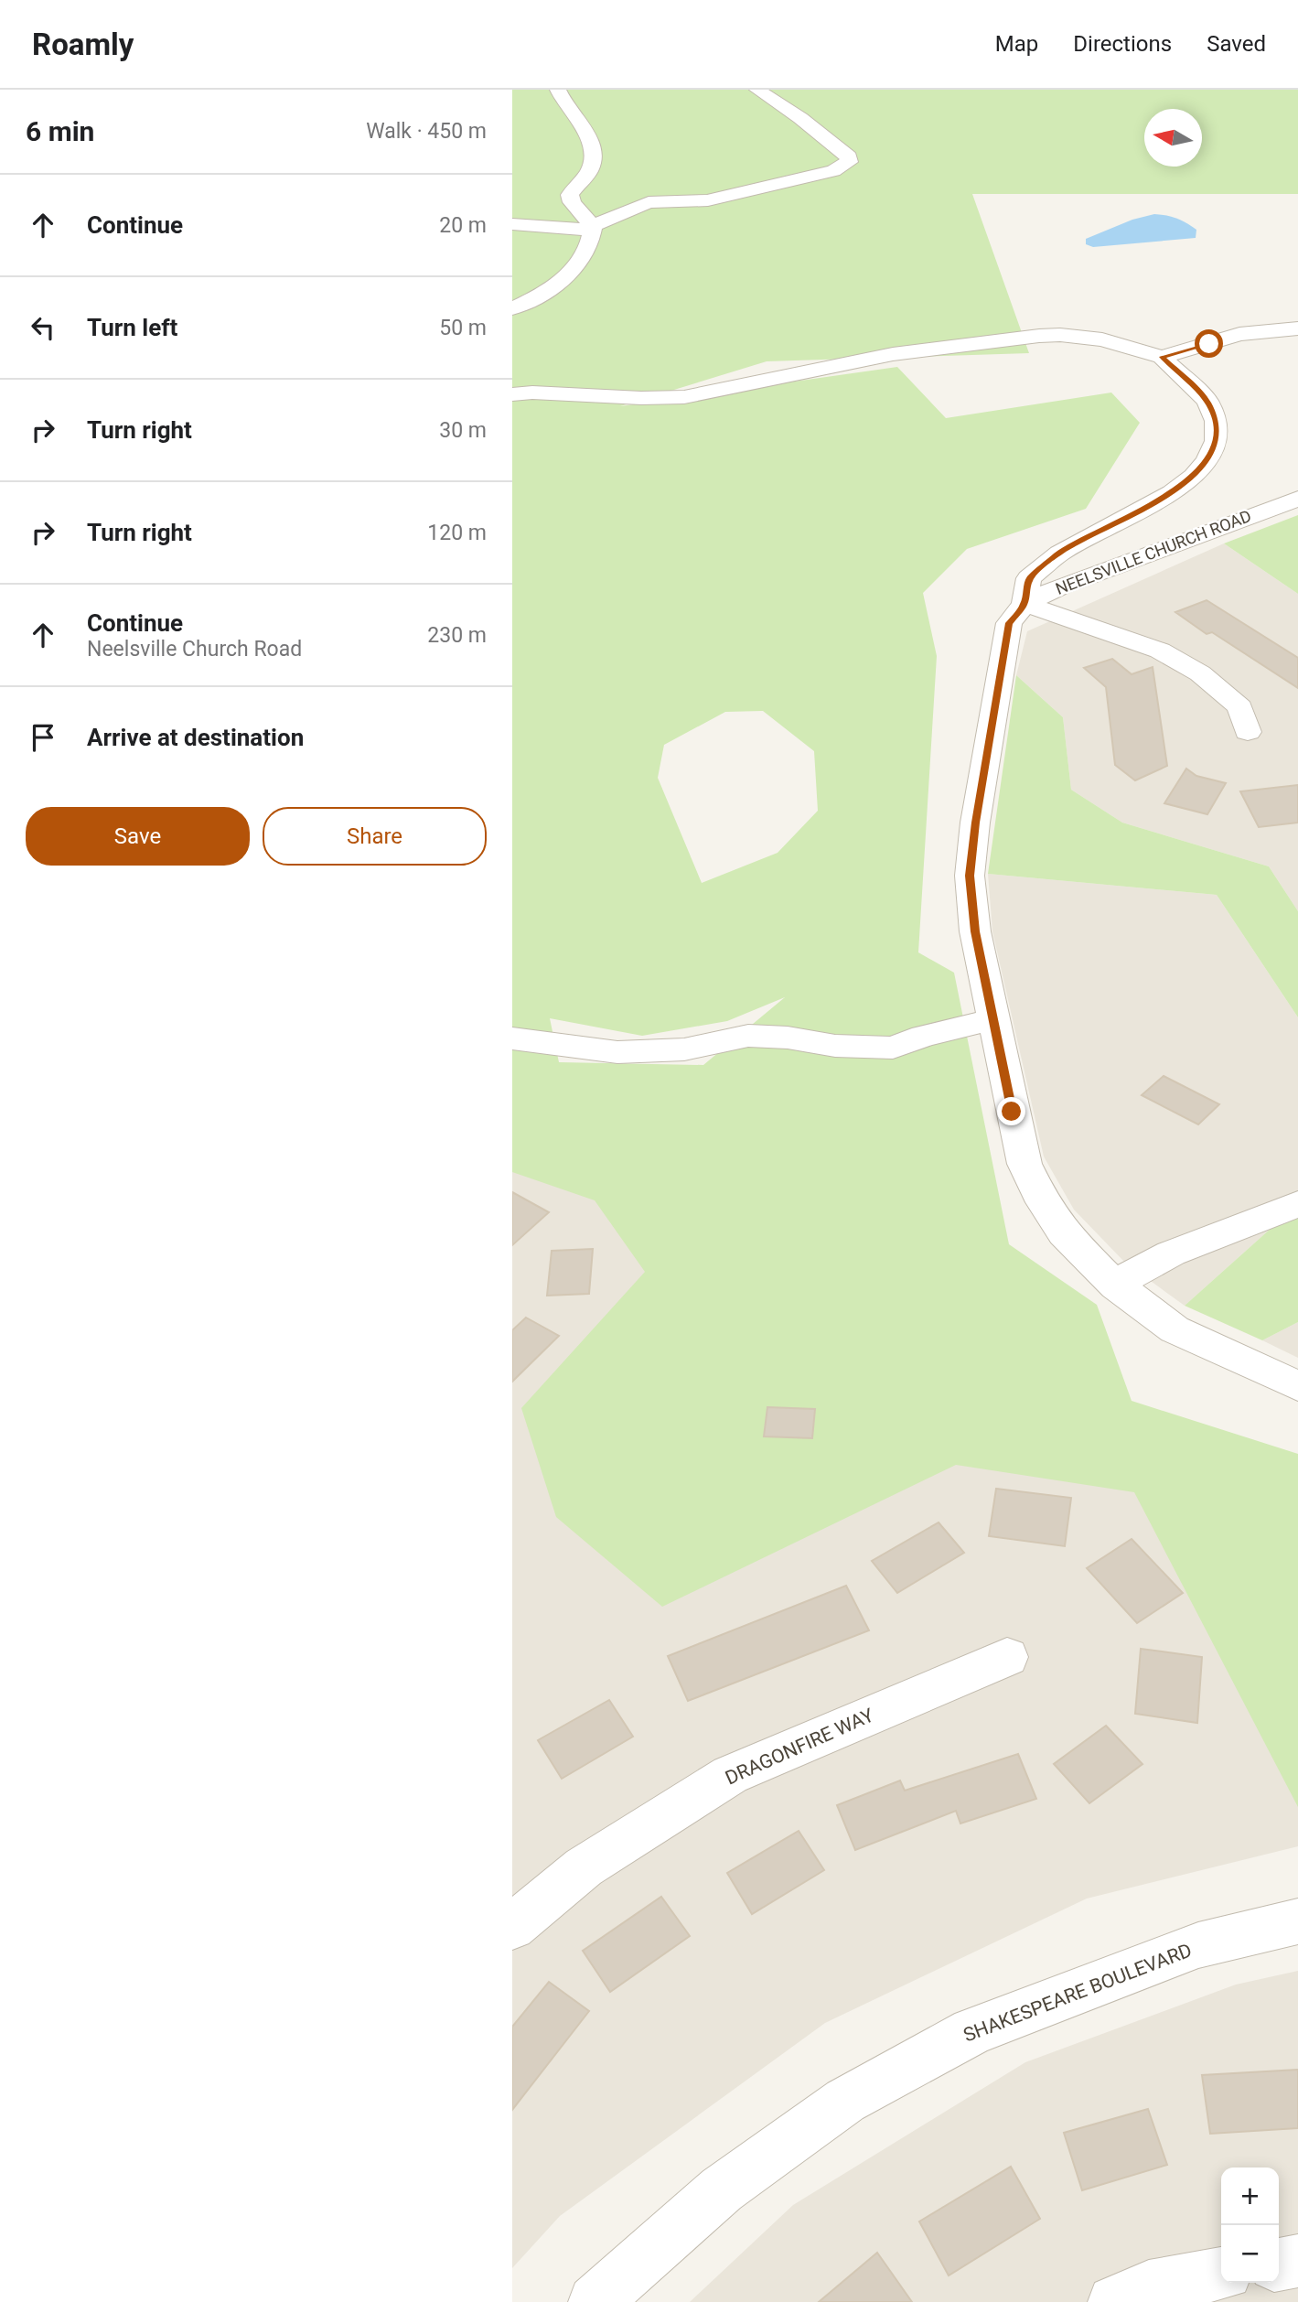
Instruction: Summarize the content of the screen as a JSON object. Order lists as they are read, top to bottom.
{
  "streets": {
    "street": ["NEELSVILLE CHURCH ROAD", "DRAGONFIRE WAY", "SHAKESPEARE BOULEVARD"]
  },
  "north": "left",
  "page": {
    "header": "Roamly",
    "nav": ["Map", "Directions", "Saved"],
    "heading": ["6 min", "Walk · 450 m"],
    "list": [
      ["Continue", "20 m"],
      ["Turn left", "50 m"],
      ["Turn right", "30 m"],
      ["Turn right", "120 m"],
      ["Continue", "Neelsville Church Road", "230 m"],
      "Arrive at destination"
    ],
    "buttons": ["Save", "Share"],
    "map_buttons": ["+", "−"]
  }
}
